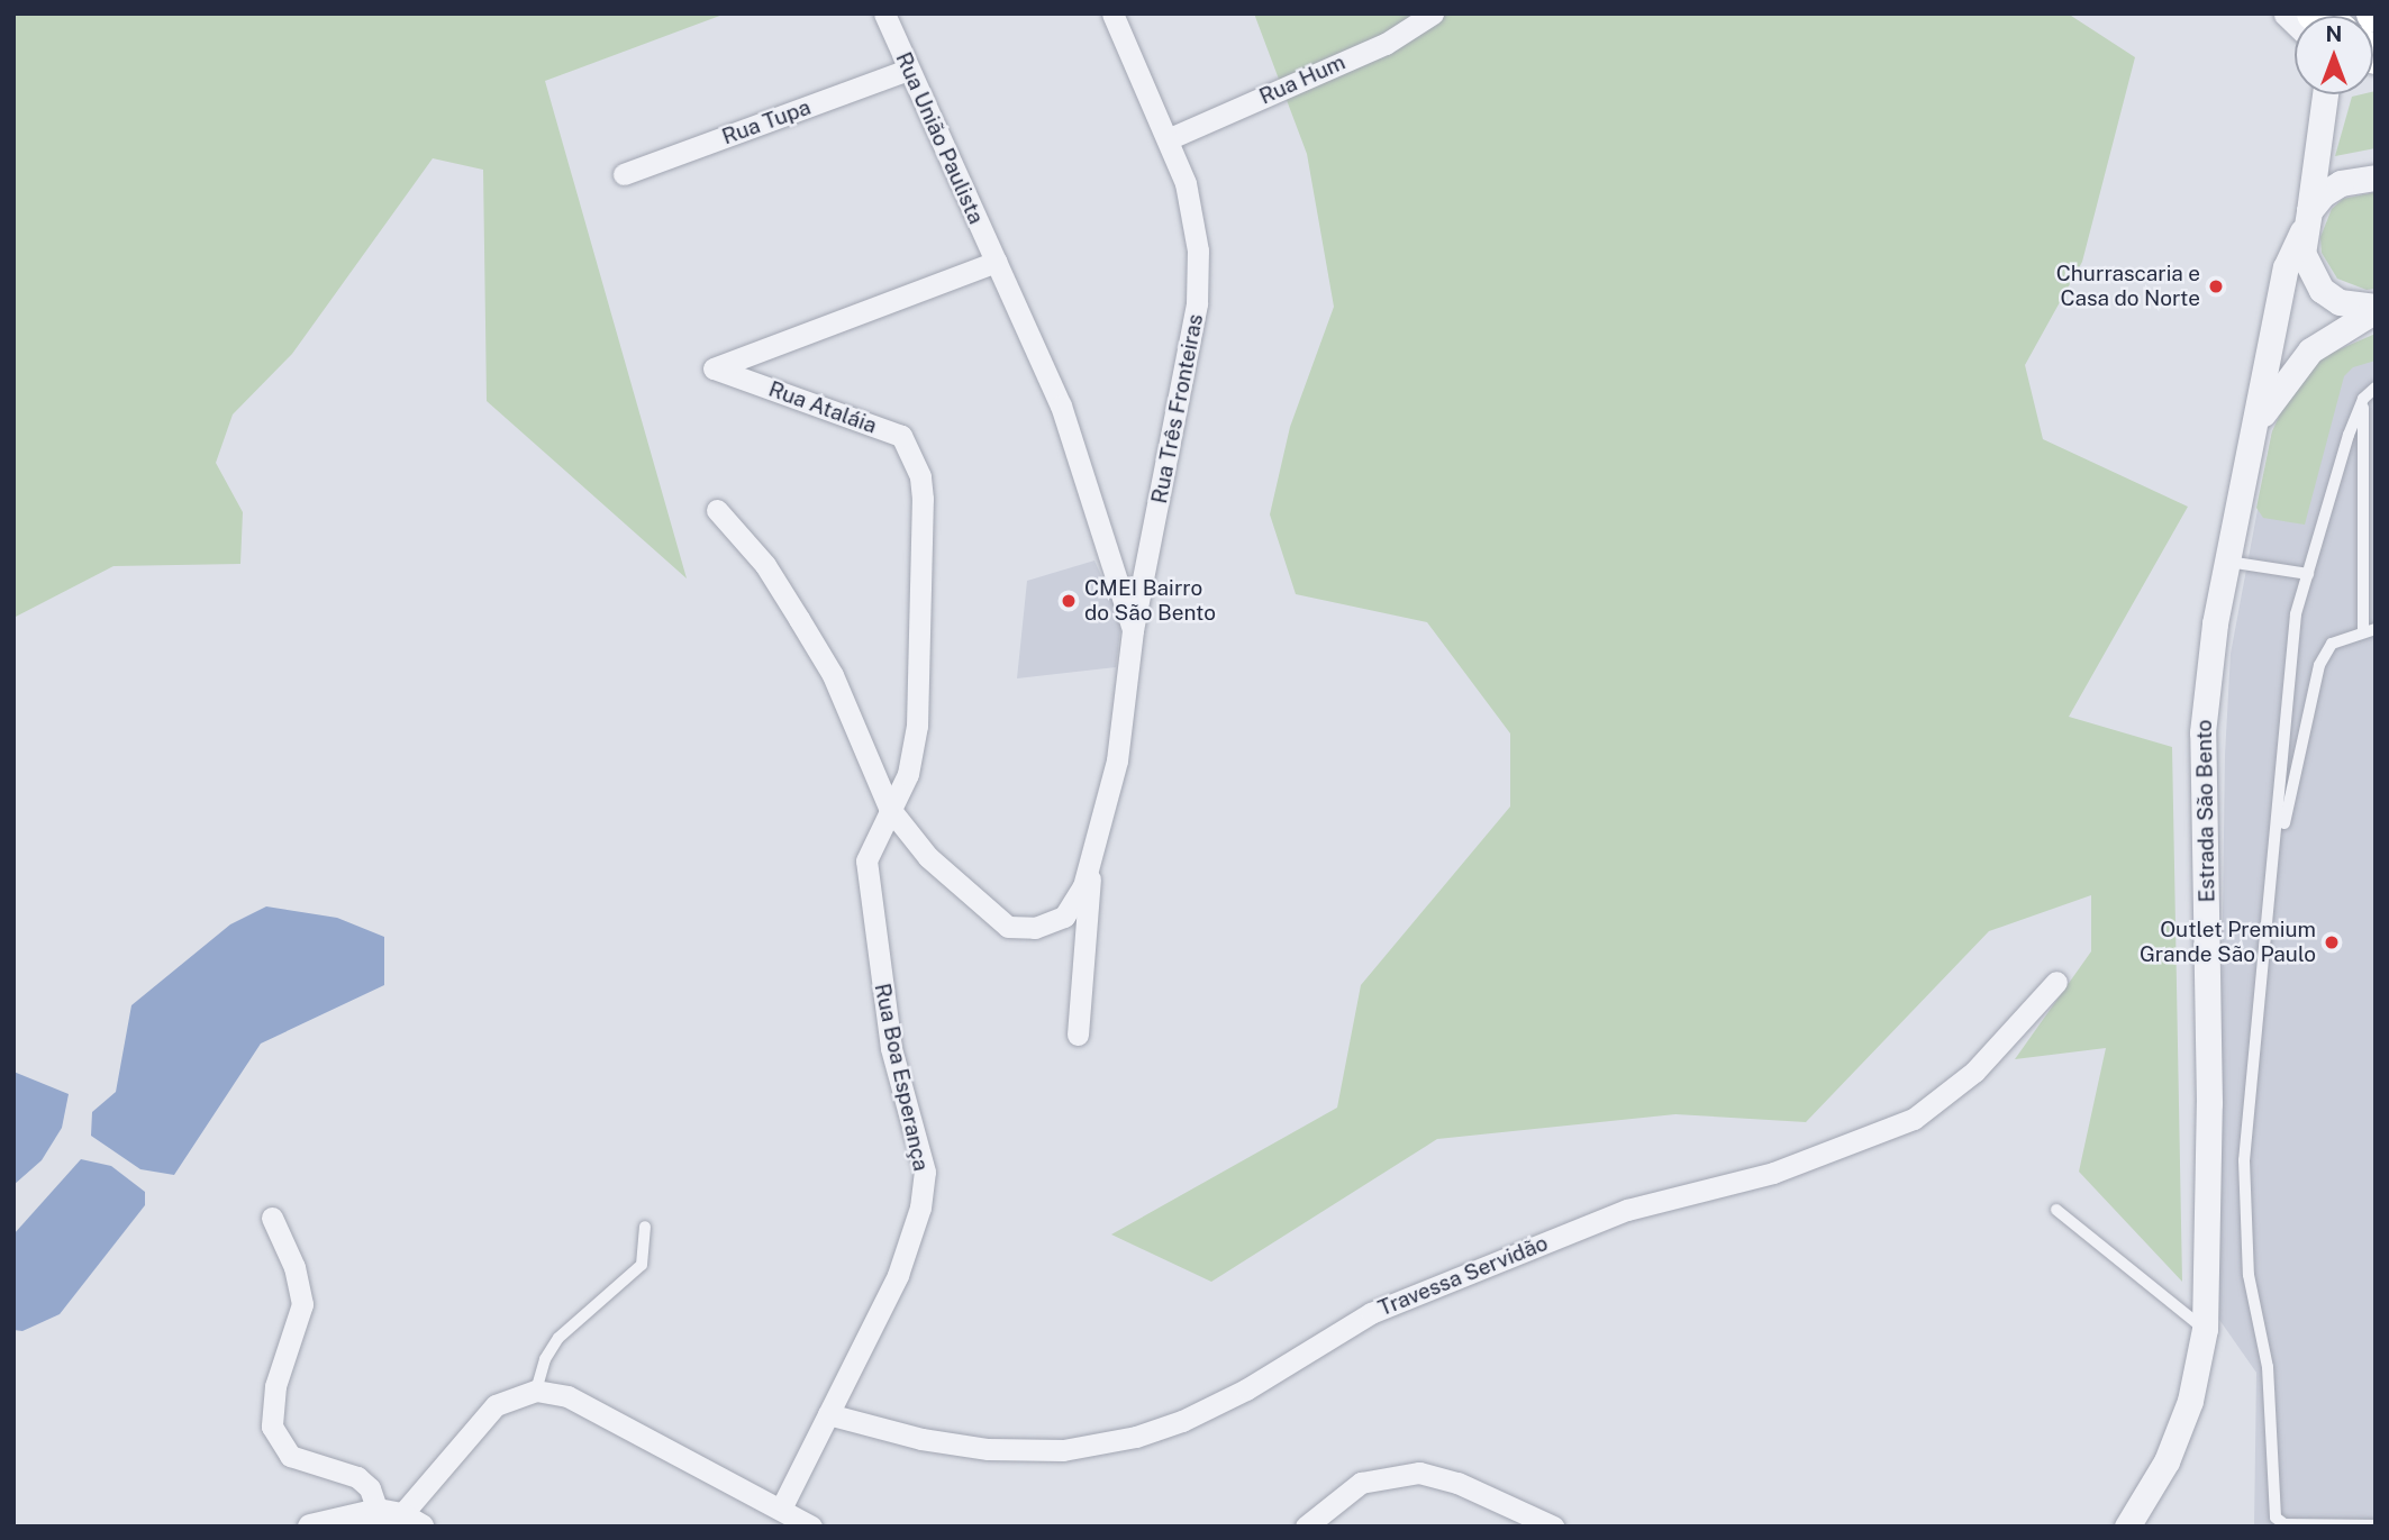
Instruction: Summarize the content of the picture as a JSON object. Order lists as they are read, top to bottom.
{
  "streets": {
    "street": [
      "Rua Hum",
      "Rua Tupa",
      "Rua União Paulista",
      "Rua Ataláia",
      "Rua Três Fronteiras",
      "Estrada São Bento",
      "Rua Boa Esperança",
      "Travessa Servidão"
    ]
  },
  "crossings": [
    ["Rua Hum", "Rua Três Fronteiras"],
    ["Rua Tupa", "Rua União Paulista"],
    ["Rua União Paulista", "Rua Ataláia"],
    ["Rua União Paulista", "Rua Três Fronteiras"],
    ["Rua Ataláia", "Rua Três Fronteiras"],
    ["Rua Ataláia", "Rua Boa Esperança"],
    ["Rua Três Fronteiras", "Rua Boa Esperança"],
    ["Rua Boa Esperança", "Travessa Servidão"]
  ],
  "places": ["Churrascaria e Casa do Norte", "CMEI Bairro do São Bento", "Outlet Premium Grande São Paulo"],
  "north": "top"
}
